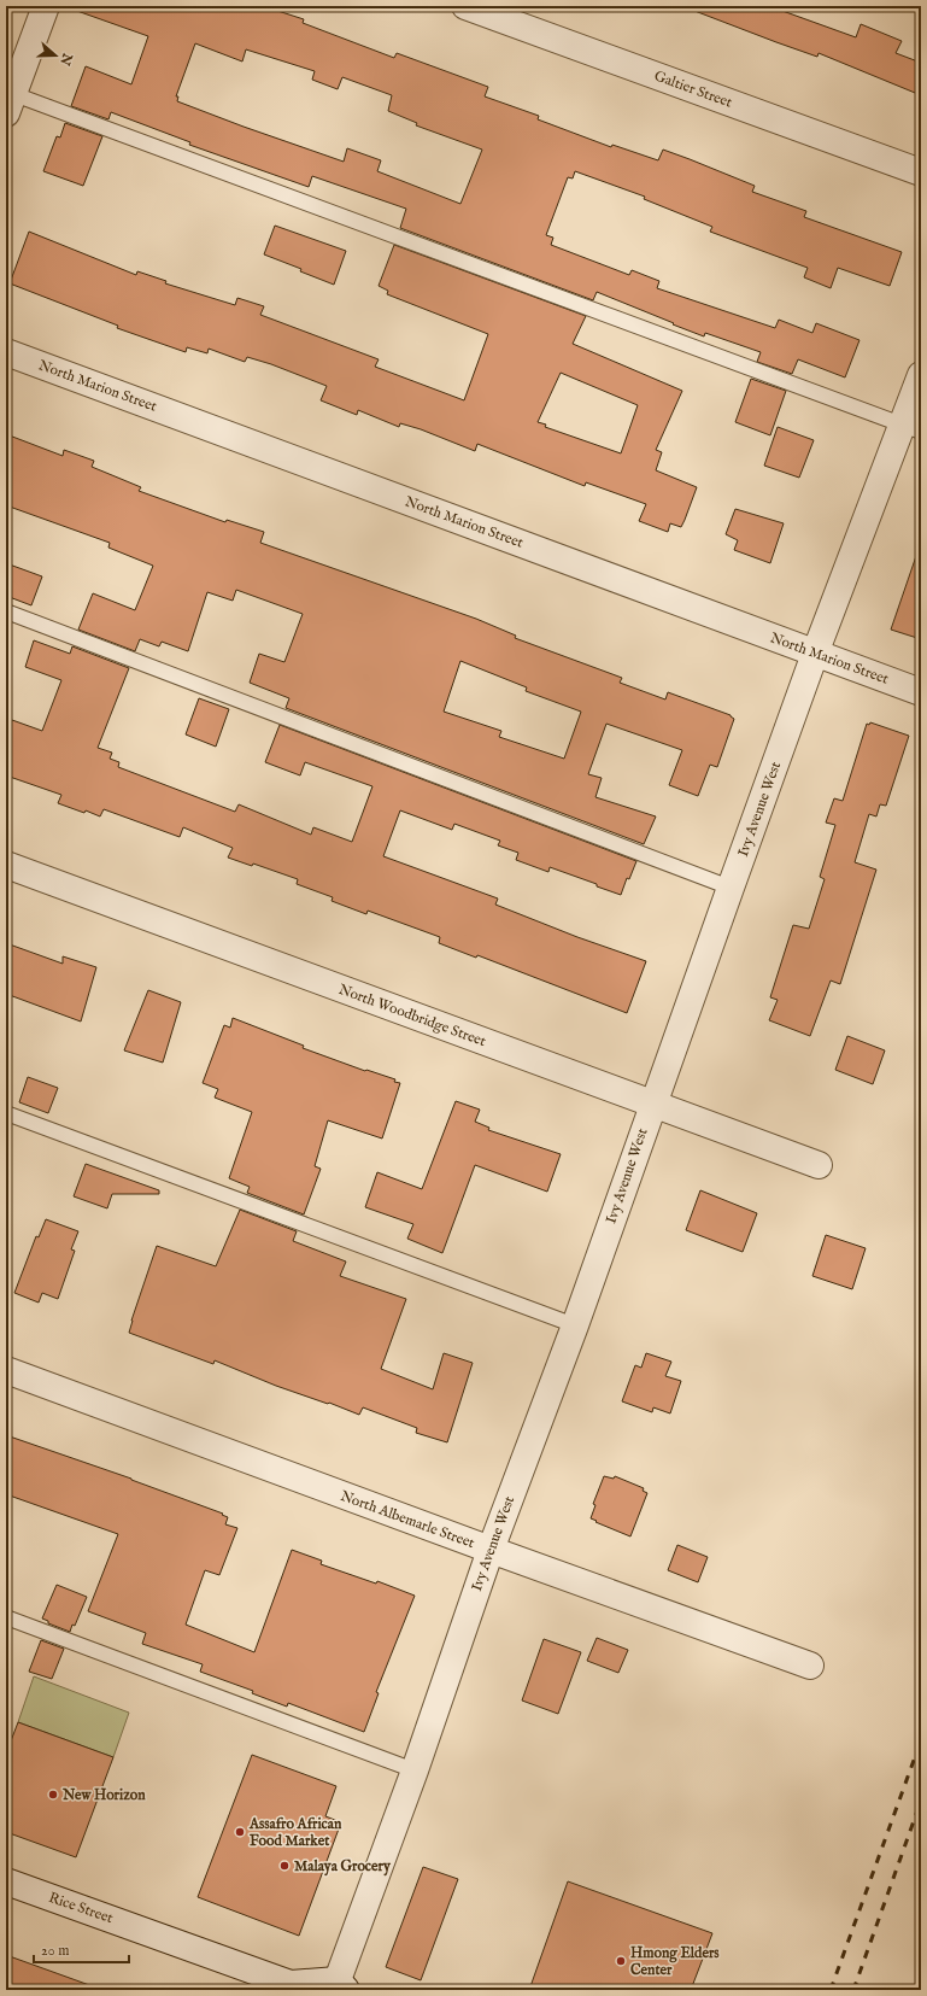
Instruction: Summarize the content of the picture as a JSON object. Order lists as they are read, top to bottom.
{
  "streets": {
    "street": [
      "Galtier Street",
      "North Marion Street",
      "Ivy Avenue West",
      "North Woodbridge Street",
      "North Albemarle Street",
      "Rice Street"
    ]
  },
  "crossings": [
    ["North Marion Street", "Ivy Avenue West"],
    ["Ivy Avenue West", "North Woodbridge Street"],
    ["Ivy Avenue West", "North Albemarle Street"],
    ["Ivy Avenue West", "Rice Street"]
  ],
  "places": [
    "New Horizon",
    "Assafro African Food Market",
    "Malaya Grocery",
    "Hmong Elders Center"
  ],
  "scale_bar": "20 m",
  "north": "right"
}
